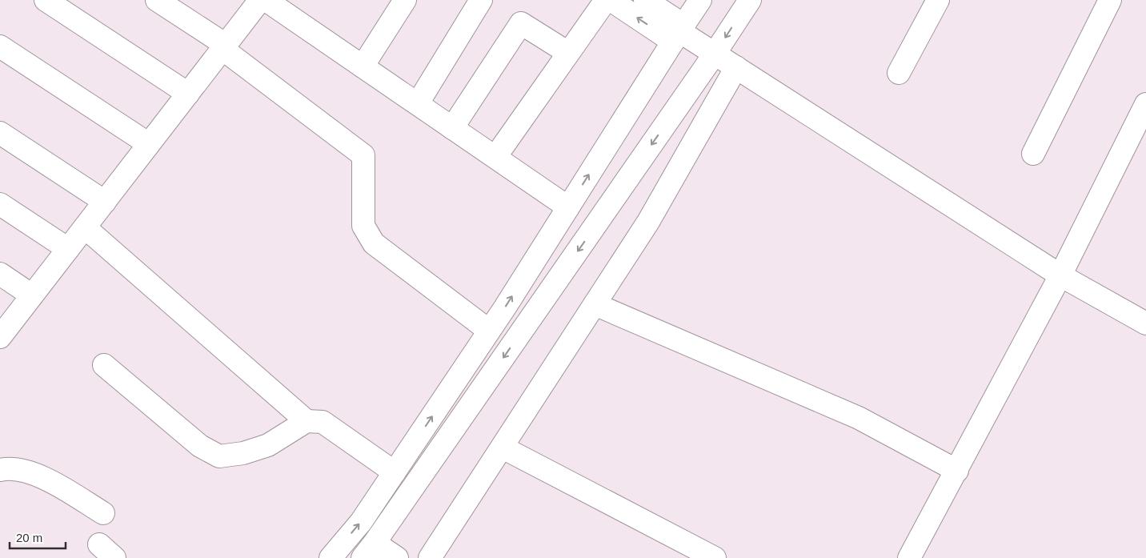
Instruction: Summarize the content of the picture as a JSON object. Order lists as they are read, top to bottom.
{
  "scale_bar": "20 m"
}
